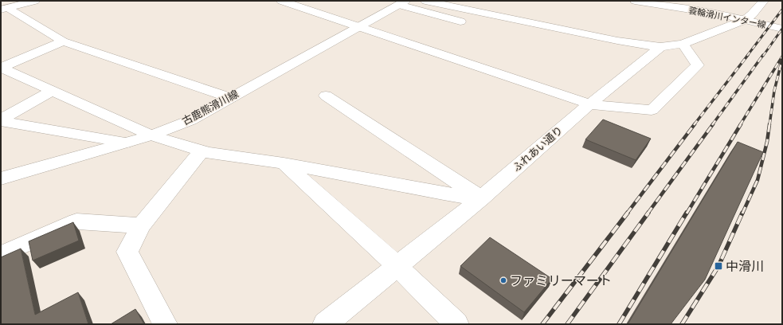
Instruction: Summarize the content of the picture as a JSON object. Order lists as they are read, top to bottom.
{
  "streets": {
    "street": ["蓑輪滑川インター線", "古鹿熊滑川線", "ふれあい通り"]
  },
  "places": {
    "transit": ["中滑川"],
    "other": ["ファミリーマート"]
  }
}
